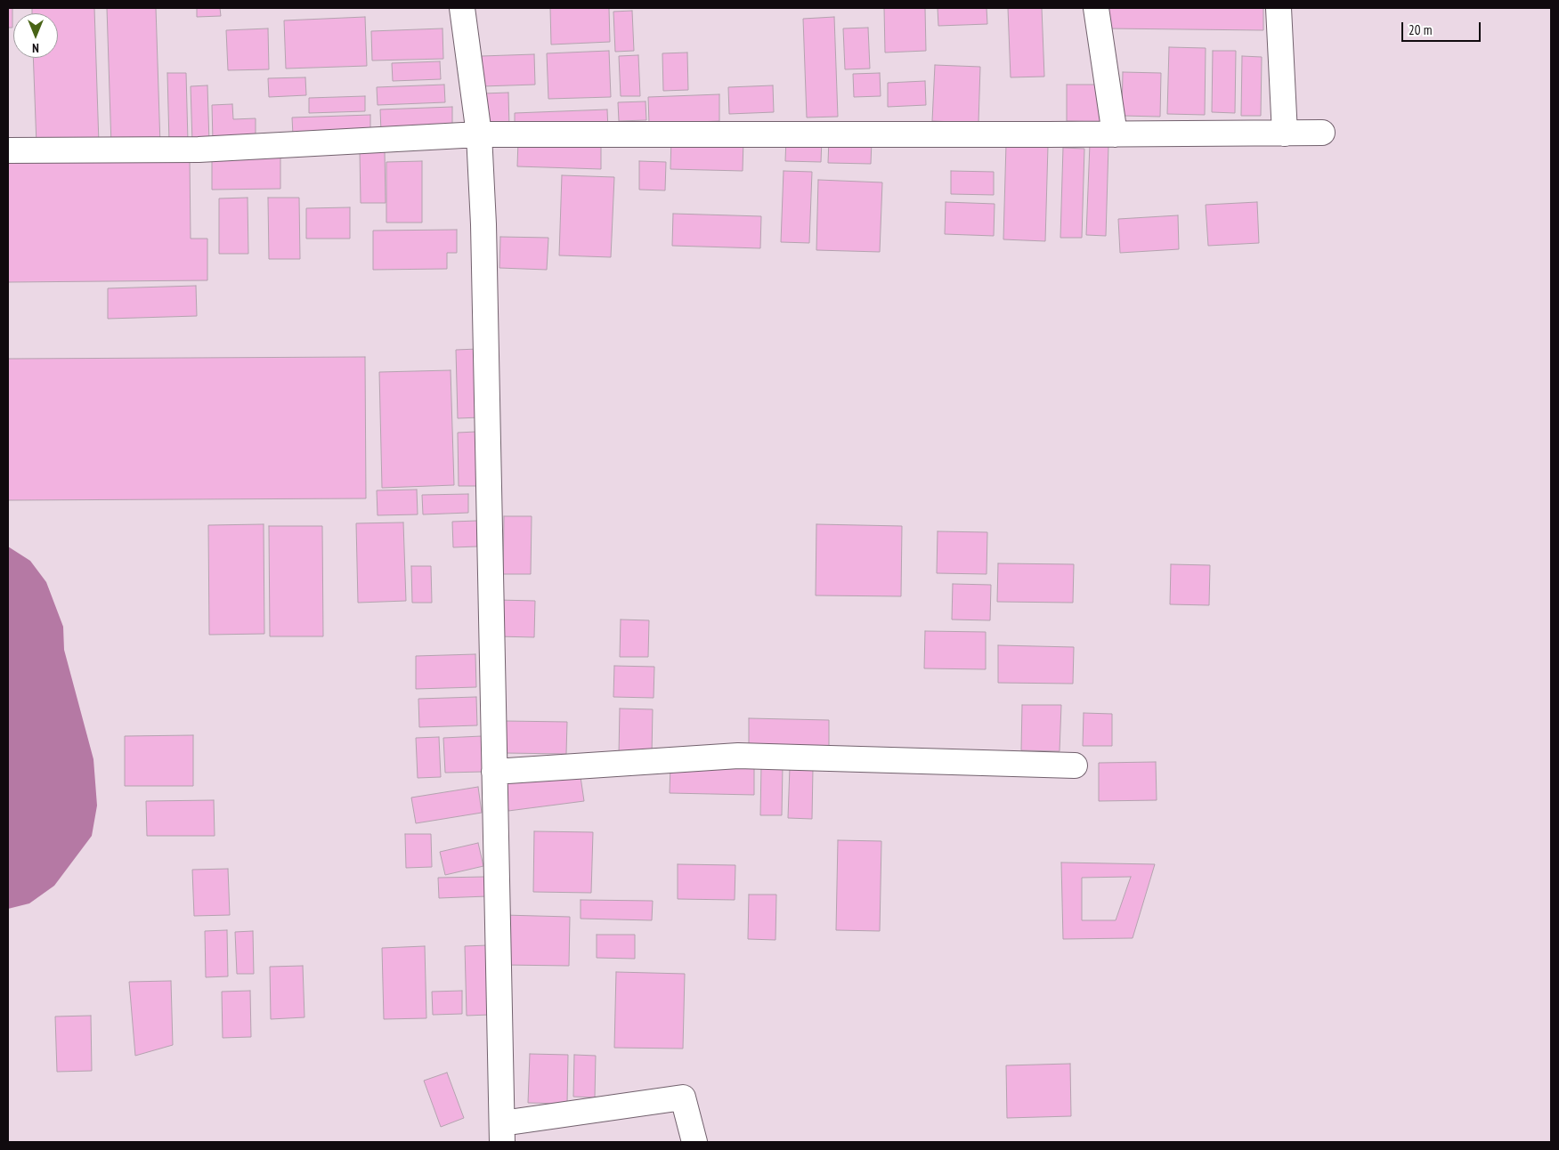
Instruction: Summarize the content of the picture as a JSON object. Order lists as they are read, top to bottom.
{
  "scale_bar": "20 m",
  "north": "bottom"
}
